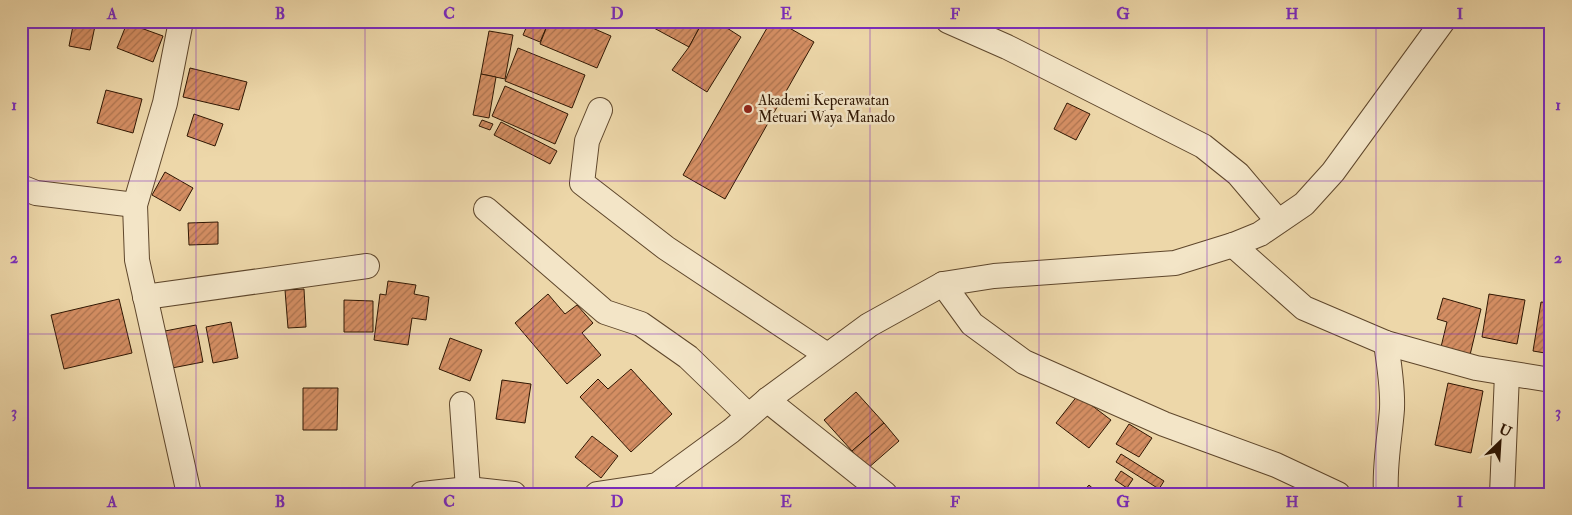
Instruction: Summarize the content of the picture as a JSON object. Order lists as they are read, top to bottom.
{
  "places": ["Akademi Keperawatan Metuari Waya Manado"],
  "north": "top right",
  "grid": {
    "columns": [
      "A",
      "B",
      "C",
      "D",
      "E",
      "F",
      "G",
      "H",
      "I"
    ],
    "rows": ["1", "2", "3"]
  }
}
